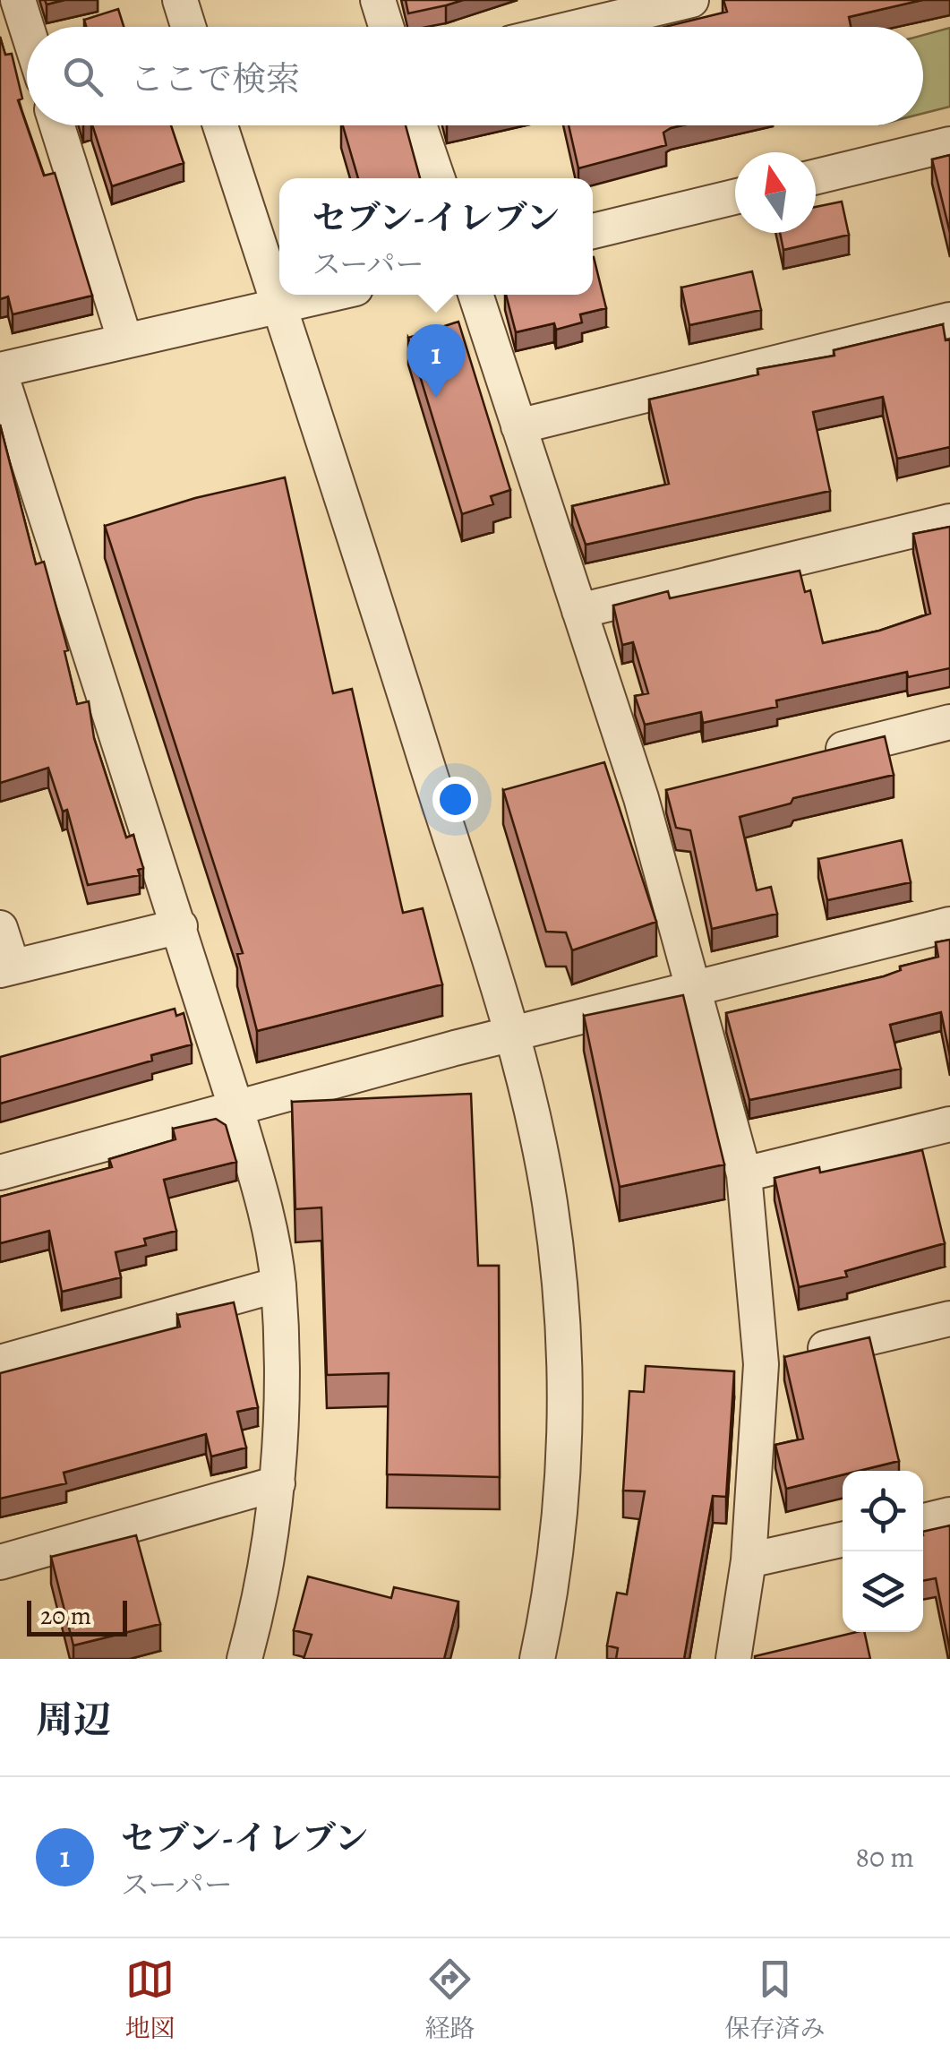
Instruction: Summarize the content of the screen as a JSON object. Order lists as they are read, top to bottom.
{
  "scale_bar": "20 m",
  "north": "top",
  "page": {
    "search": "ここで検索",
    "popup": ["セブン-イレブン", "スーパー"],
    "pins": "1",
    "scale": "20 m",
    "heading": "周辺",
    "list": [
      {
        "mark": "1",
        "name": "セブン-イレブン",
        "note": "スーパー",
        "value": "80 m"
      }
    ],
    "nav": ["地図", "経路", "保存済み"]
  }
}
